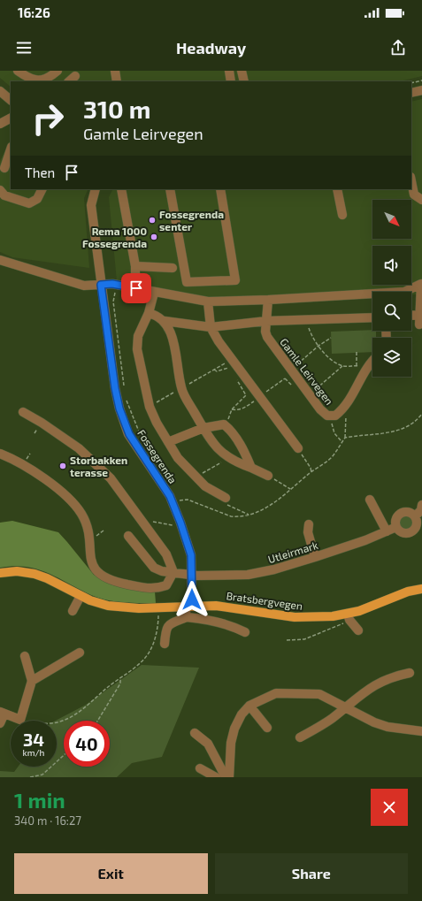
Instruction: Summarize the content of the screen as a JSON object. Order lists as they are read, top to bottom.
{
  "streets": {
    "main road": ["Bratsbergvegen"],
    "street": ["Gamle Leirvegen", "Fossegrenda", "Utleirmark"]
  },
  "crossings": [
    ["Fossegrenda", "Utleirmark"],
    ["Fossegrenda", "Bratsbergvegen"]
  ],
  "places": ["Fossegrenda senter", "Rema 1000 Fossegrenda", "Storbakken terasse"],
  "north": "bottom right",
  "page": {
    "status": "16:26",
    "header": "Headway",
    "turn": ["310 m", "Gamle Leirvegen"],
    "then": "Then",
    "speed": "34 km/h",
    "limit": "40",
    "heading": ["1 min", "340 m · 16:27"],
    "buttons": ["Exit", "Share"]
  }
}
